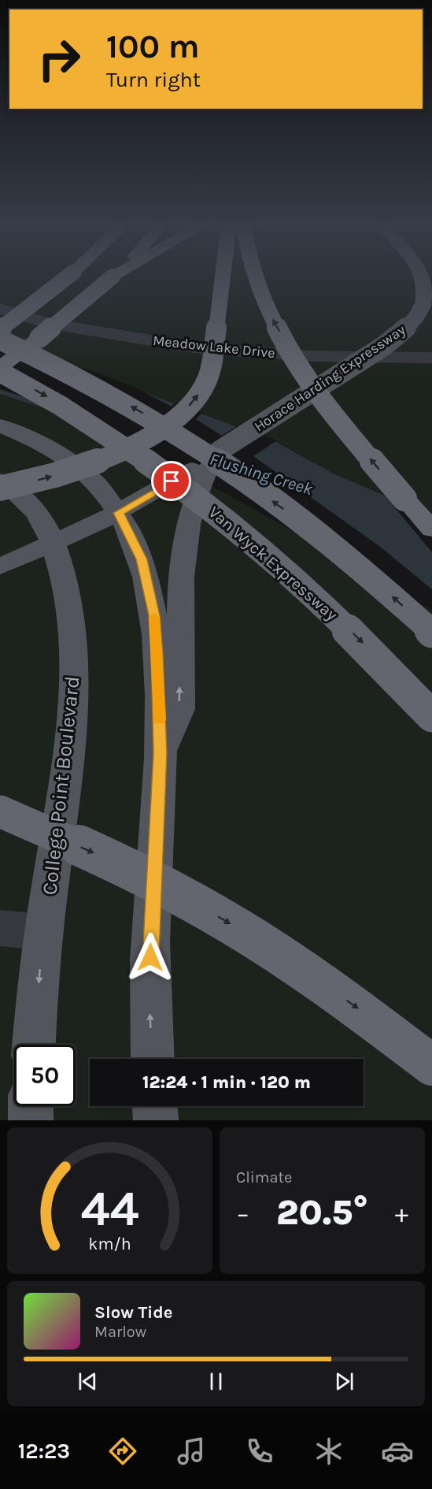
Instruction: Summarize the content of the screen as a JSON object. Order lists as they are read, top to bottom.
{
  "streets": {
    "highway": ["Van Wyck Expressway"],
    "main road": ["Horace Harding Expressway", "College Point Boulevard"],
    "street": ["Meadow Lake Drive"]
  },
  "water": ["Flushing Creek"],
  "page": {
    "turn": ["100 m", "Turn right"],
    "limit": "50",
    "trip": "12:24 · 1 min · 120 m",
    "tile": "Climate",
    "heat": ["−", "20.5°", "+"],
    "song": ["Slow Tide", "Marlow"],
    "tabs": "12:23",
    "gauge": ["44", "km/h"]
  }
}
